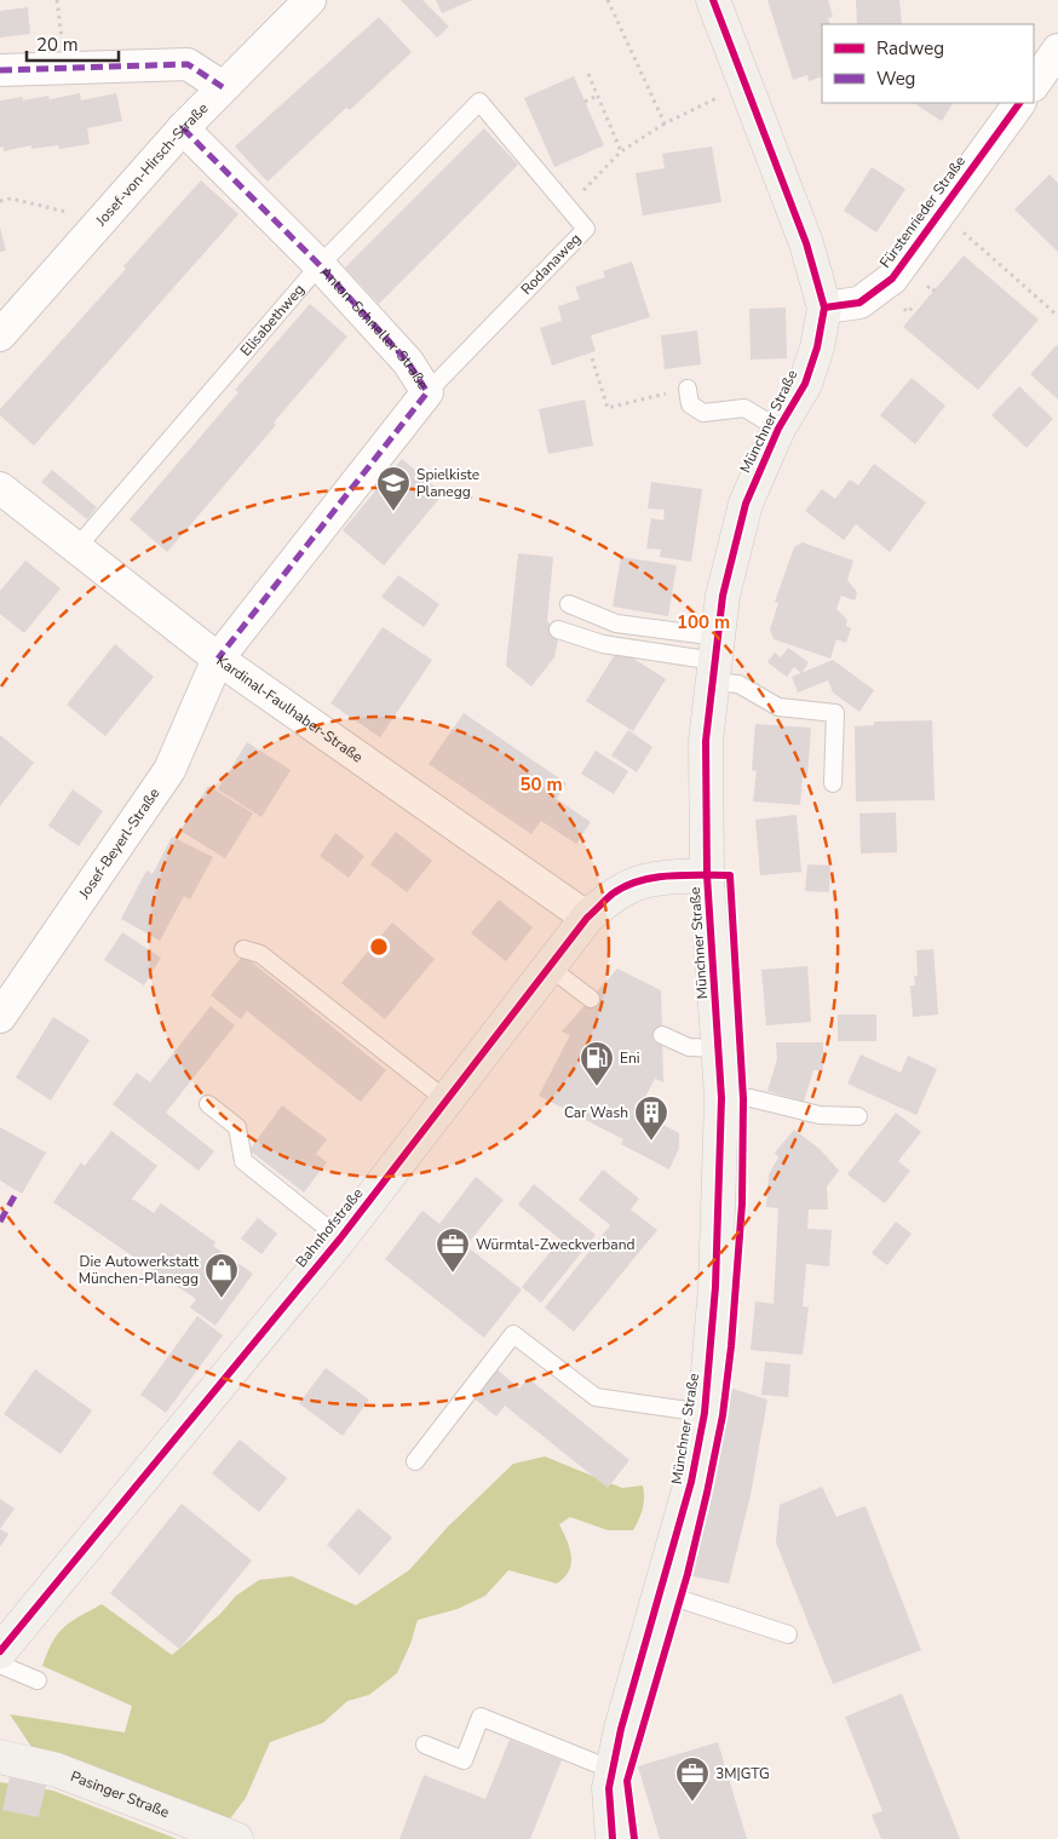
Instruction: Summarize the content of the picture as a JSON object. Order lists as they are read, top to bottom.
{
  "streets": {
    "main road": ["Münchner Straße", "Bahnhofstraße", "Pasinger Straße"],
    "street": [
      "Josef-von-Hirsch-Straße",
      "Fürstenrieder Straße",
      "Anton-Schneller-Straße",
      "Kardinal-Faulhaber-Straße",
      "Josef-Beyerl-Straße"
    ],
    "lane": ["Rodanaweg", "Elisabethweg"]
  },
  "crossings": [
    ["Josef-von-Hirsch-Straße", "Anton-Schneller-Straße"],
    ["Fürstenrieder Straße", "Münchner Straße"],
    ["Rodanaweg", "Elisabethweg"],
    ["Rodanaweg", "Anton-Schneller-Straße"],
    ["Elisabethweg", "Anton-Schneller-Straße"],
    ["Elisabethweg", "Kardinal-Faulhaber-Straße"],
    ["Anton-Schneller-Straße", "Kardinal-Faulhaber-Straße"],
    ["Anton-Schneller-Straße", "Josef-Beyerl-Straße"],
    ["Münchner Straße", "Bahnhofstraße"],
    ["Kardinal-Faulhaber-Straße", "Josef-Beyerl-Straße"],
    ["Kardinal-Faulhaber-Straße", "Bahnhofstraße"]
  ],
  "places": {
    "school or university": ["Spielkiste Planegg"],
    "fuel station": ["Eni"],
    "building": ["Car Wash"],
    "office": ["Würmtal-Zweckverband", "3M|GTG"],
    "shop": ["Die Autowerkstatt München-Planegg"]
  },
  "legend": ["Radweg", "Weg"],
  "scale_bar": "20 m",
  "rings": ["100 m", "50 m"]
}
